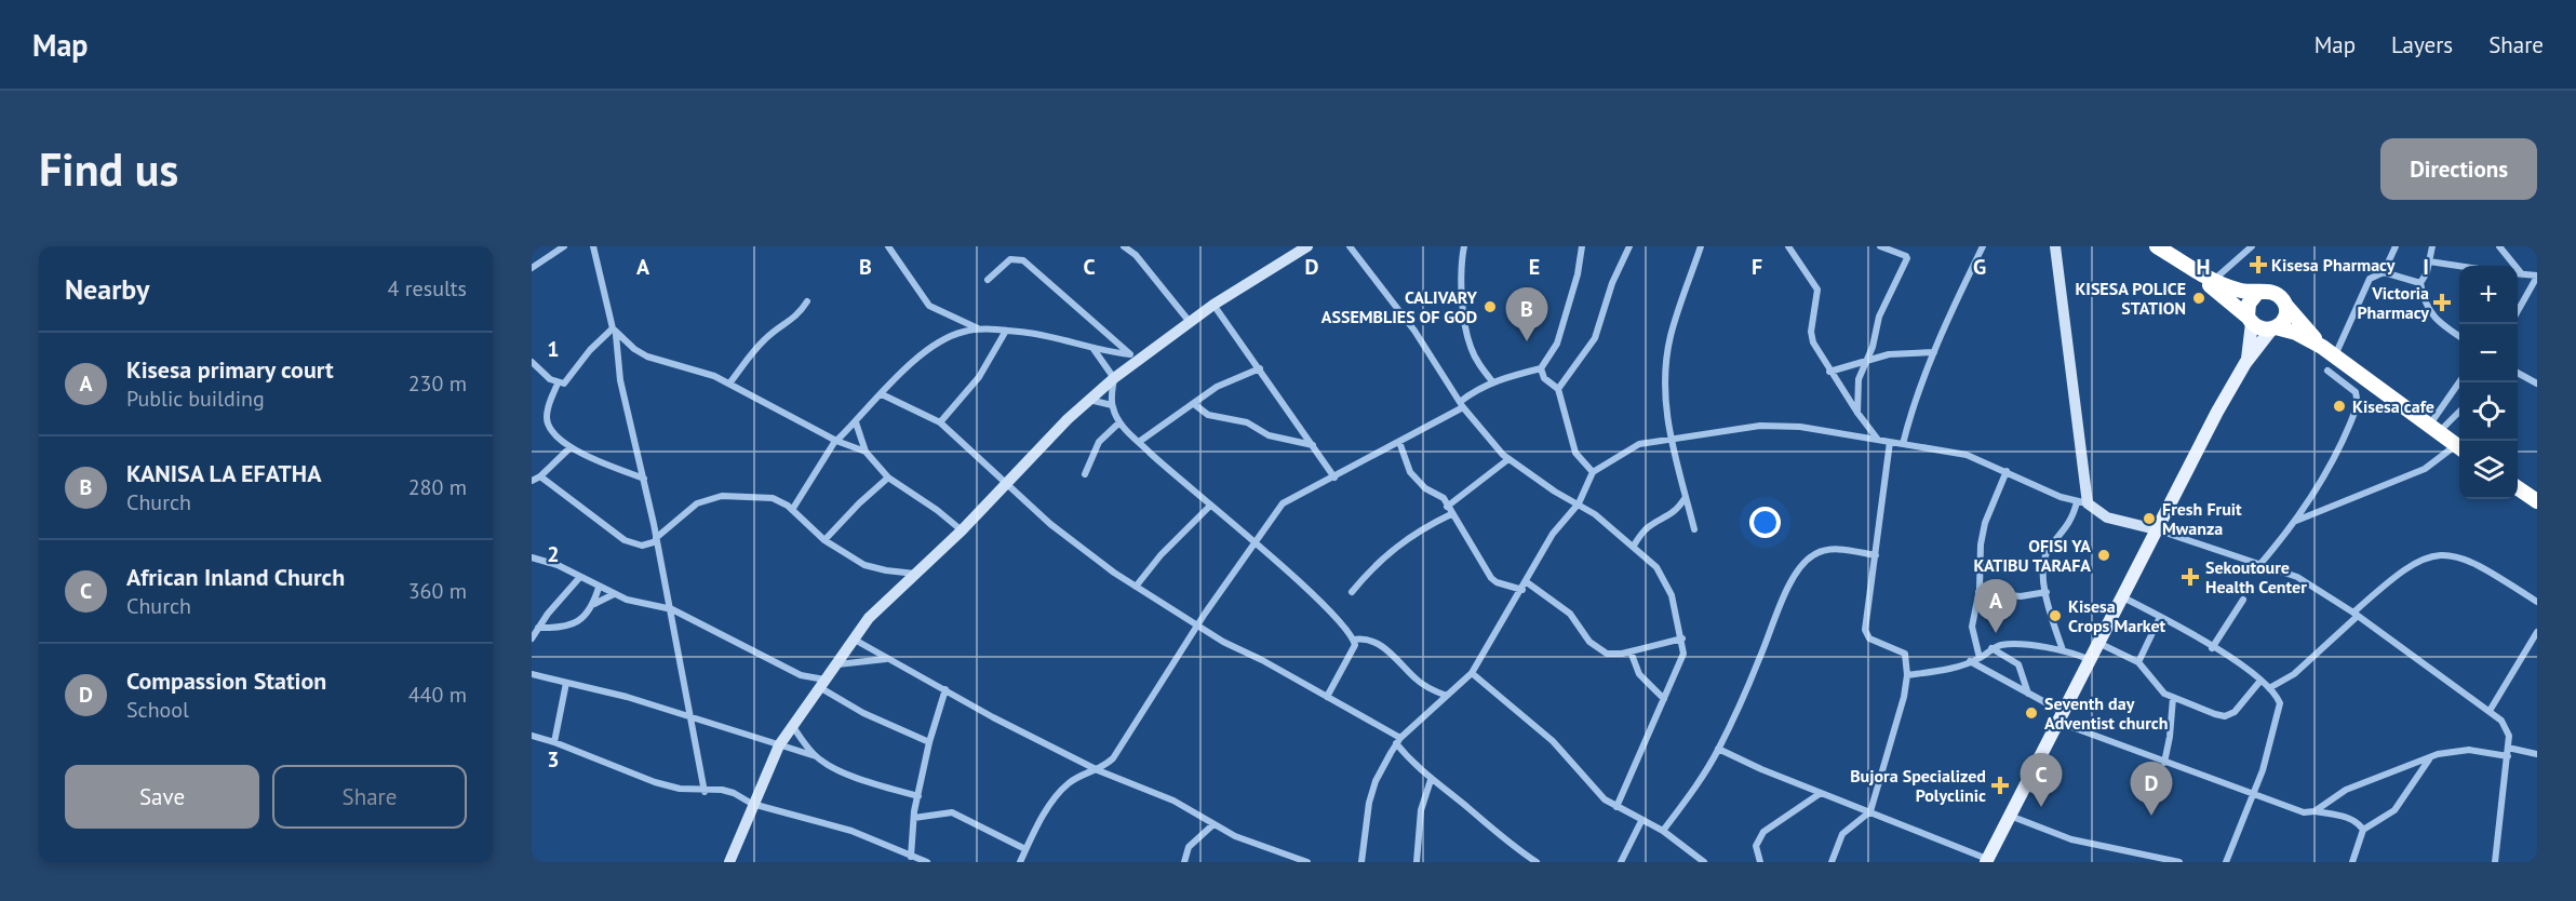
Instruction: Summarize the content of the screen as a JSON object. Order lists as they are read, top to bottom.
{
  "places": {
    "health": [
      "Kisesa Pharmacy",
      "Victoria Pharmacy",
      "Sekoutoure Health Center",
      "Bujora Specialized Polyclinic"
    ],
    "other": [
      "KISESA POLICE STATION",
      "CALIVARY ASSEMBLIES OF GOD",
      "Kisesa cafe",
      "Fresh Fruit Mwanza",
      "OFISI YA KATIBU TARAFA",
      "Kisesa Crops Market",
      "Seventh day Adventist church"
    ]
  },
  "page": {
    "header": "Map",
    "nav": ["Map", "Layers", "Share"],
    "buttons": [
      "Directions",
      ["Save", "Share"]
    ],
    "title": "Find us",
    "heading": ["Nearby", "4 results"],
    "map_buttons": ["+", "−"],
    "pins": [
      "B",
      "A",
      "C",
      "D"
    ],
    "list": [
      {
        "mark": "A",
        "name": "Kisesa primary court",
        "note": "Public building",
        "value": "230 m"
      },
      {
        "mark": "B",
        "name": "KANISA LA EFATHA",
        "note": "Church",
        "value": "280 m"
      },
      {
        "mark": "C",
        "name": "African Inland Church",
        "note": "Church",
        "value": "360 m"
      },
      {
        "mark": "D",
        "name": "Compassion Station",
        "note": "School",
        "value": "440 m"
      }
    ]
  },
  "grid": {
    "columns": [
      "A",
      "B",
      "C",
      "D",
      "E",
      "F",
      "G",
      "H",
      "I"
    ],
    "rows": ["1", "2", "3"]
  }
}
